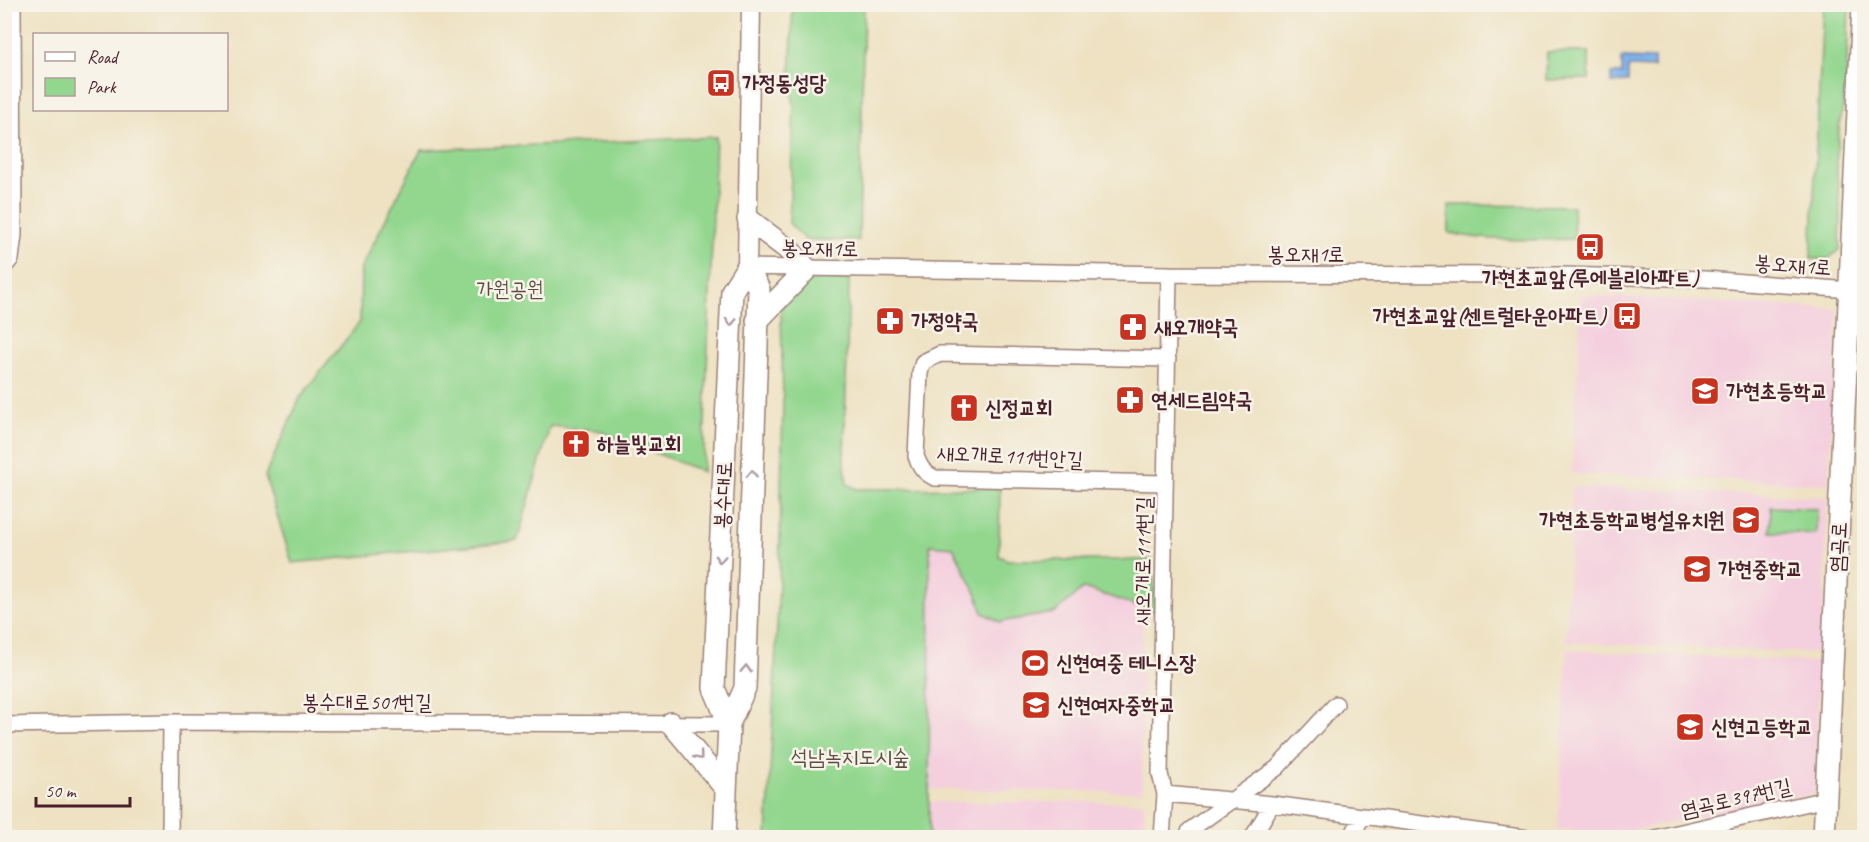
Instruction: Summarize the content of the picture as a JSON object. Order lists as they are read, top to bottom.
{
  "streets": {
    "main road": ["봉수대로", "염곡로"],
    "street": [
      "봉오재1로",
      "새오개로111번안길",
      "새오개로111번길",
      "봉수대로501번길",
      "염곡로397번길"
    ]
  },
  "crossings": [
    ["봉오재1로", "봉수대로"],
    ["봉오재1로", "염곡로"],
    ["봉오재1로", "새오개로111번길"],
    ["새오개로111번안길", "새오개로111번길"],
    ["봉수대로", "봉수대로501번길"],
    ["염곡로", "염곡로397번길"]
  ],
  "parks": ["가원공원", "석남녹지도시숲"],
  "places": {
    "bus stop": ["가정동성당", "가현초교앞(루에블리아파트)", "가현초교앞(센트럴타운아파트)"],
    "pharmacy": ["가정약국", "새오개약국", "연세드림약국"],
    "school or university": [
      "가현초등학교",
      "가현초등학교병설유치원",
      "가현중학교",
      "신현여자중학교",
      "신현고등학교"
    ],
    "church": ["신정교회", "하늘빛교회"],
    "sports": ["신현여중 테니스장"]
  },
  "legend": ["Road", "Park"],
  "scale_bar": "50 m"
}
